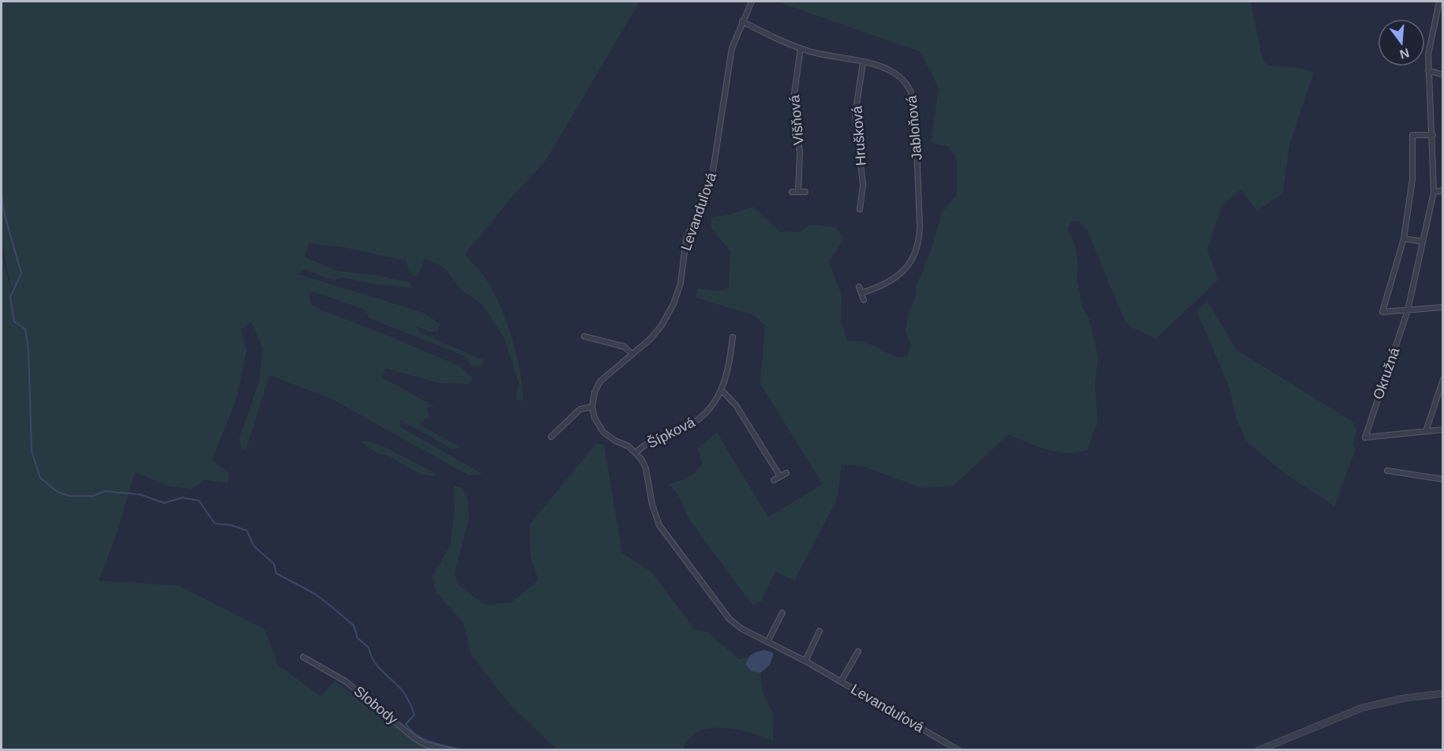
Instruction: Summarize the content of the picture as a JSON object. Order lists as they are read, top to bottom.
{
  "streets": {
    "street": [
      "Višňová",
      "Jabloňová",
      "Hrušková",
      "Levanduľová",
      "Okružná",
      "Šípková",
      "Slobody"
    ]
  },
  "crossings": [
    ["Višňová", "Jabloňová"],
    ["Jabloňová", "Hrušková"],
    ["Jabloňová", "Levanduľová"],
    ["Levanduľová", "Šípková"]
  ],
  "north": "bottom"
}
